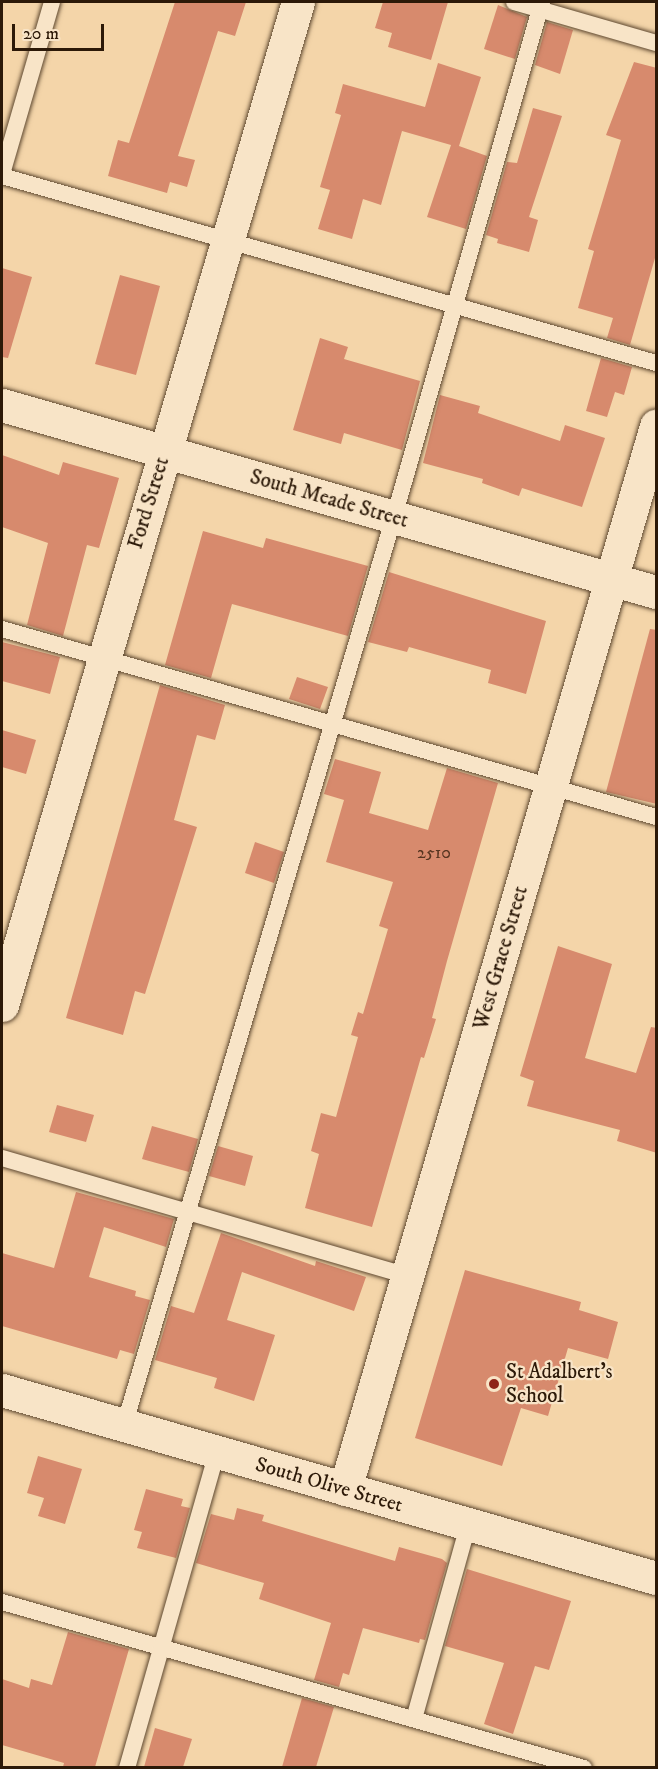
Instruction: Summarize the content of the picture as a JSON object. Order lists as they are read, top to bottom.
{
  "streets": {
    "street": [
      "South Meade Street",
      "Ford Street",
      "West Grace Street",
      "South Olive Street"
    ]
  },
  "crossings": [
    ["South Meade Street", "Ford Street"],
    ["South Meade Street", "West Grace Street"],
    ["West Grace Street", "South Olive Street"]
  ],
  "places": ["St Adalbert's School"],
  "house_numbers": ["2510"],
  "scale_bar": "20 m"
}
